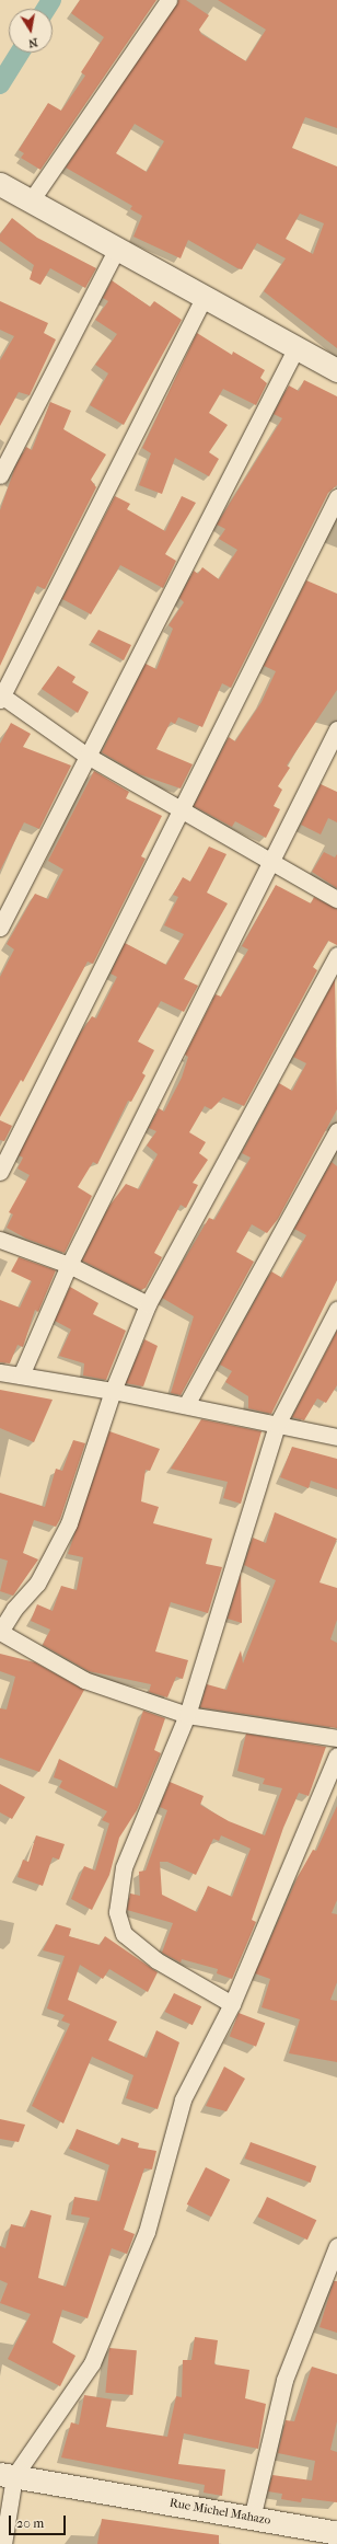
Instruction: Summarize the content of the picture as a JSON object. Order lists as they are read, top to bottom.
{
  "streets": {
    "main road": ["Rue Michel Mahazo"]
  },
  "scale_bar": "20 m",
  "north": "bottom"
}
